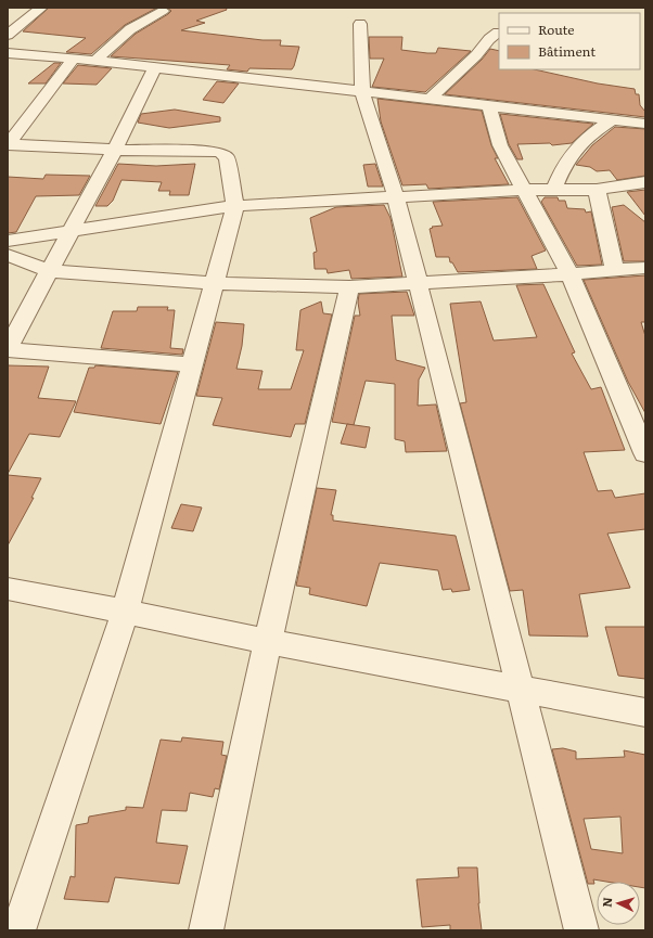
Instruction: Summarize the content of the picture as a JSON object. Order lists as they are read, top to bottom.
{
  "legend": ["Route", "Bâtiment"],
  "north": "left"
}
